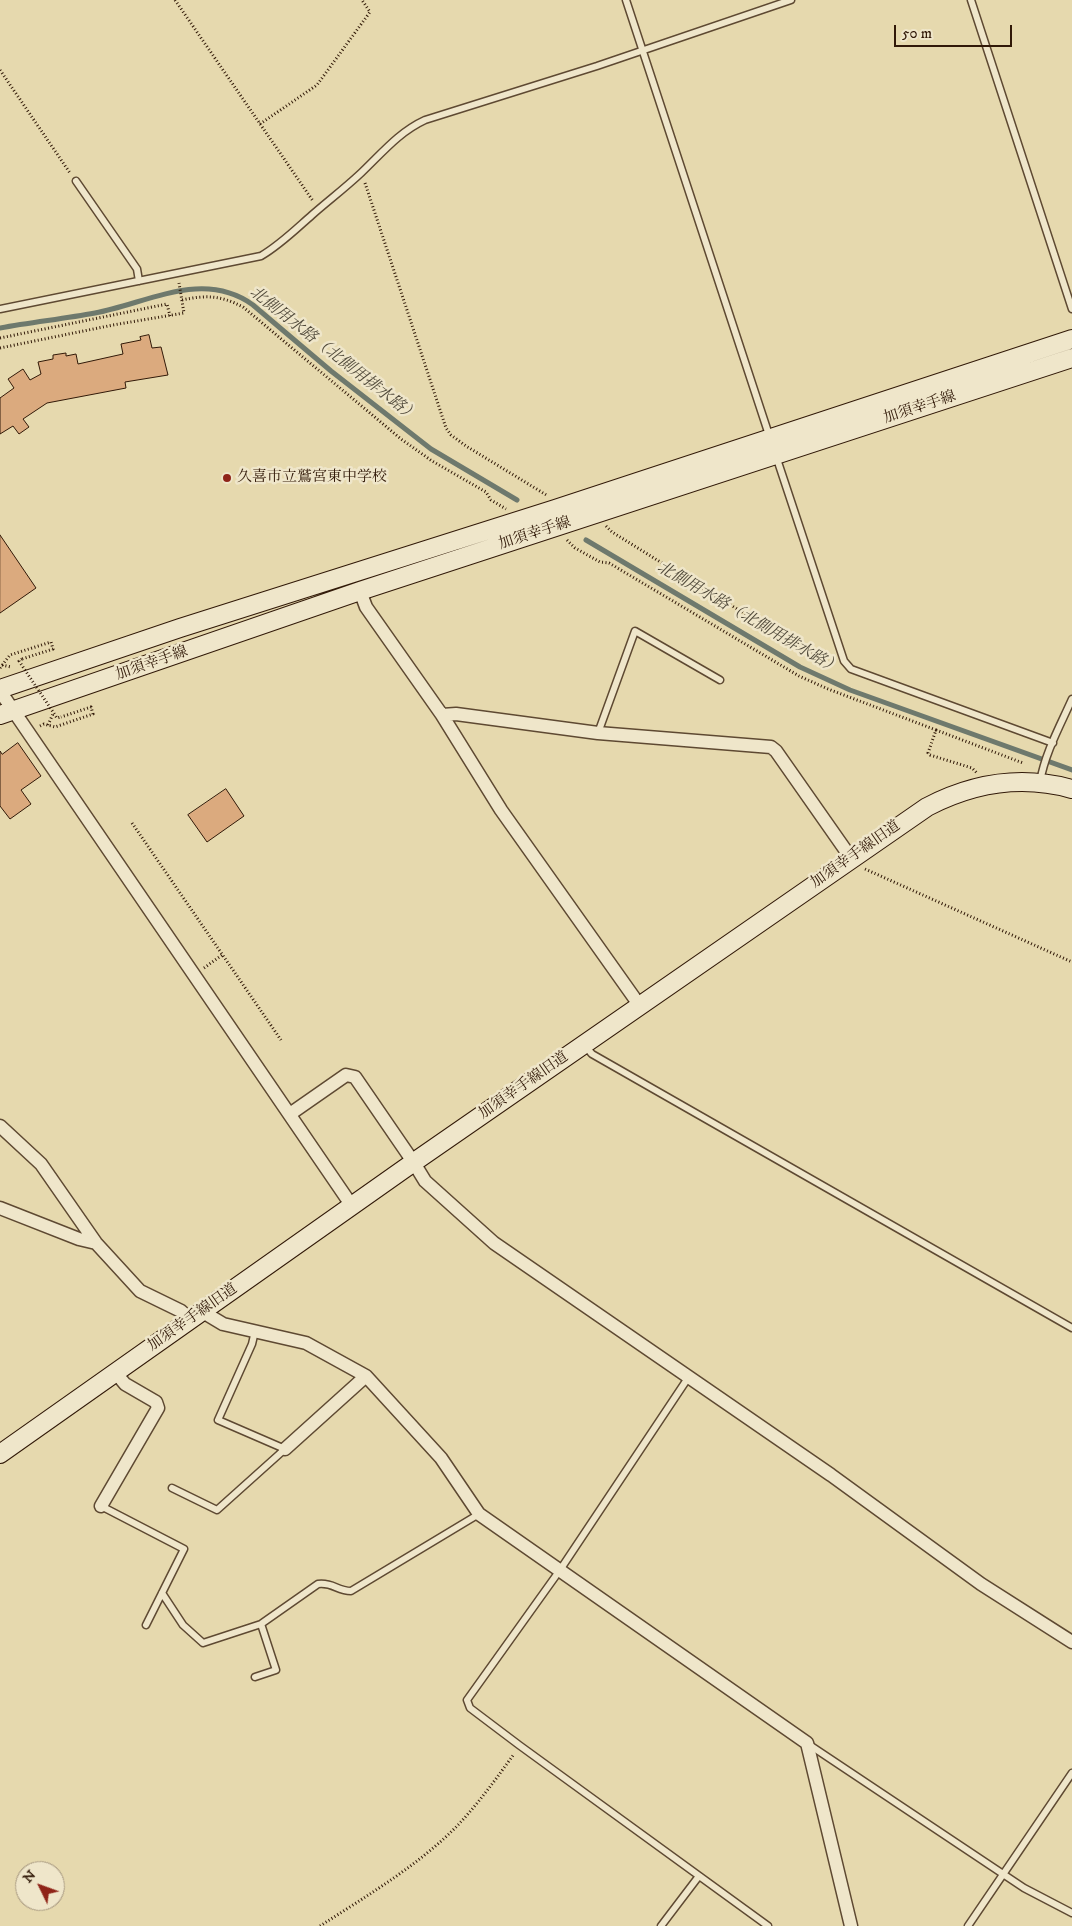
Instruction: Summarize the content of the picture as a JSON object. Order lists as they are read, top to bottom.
{
  "streets": {
    "main road": ["加須幸手線", "加須幸手線旧道"]
  },
  "water": ["北側用水路（北側用排水路）"],
  "places": ["久喜市立鷲宮東中学校"],
  "scale_bar": "50 m",
  "north": "top left"
}
